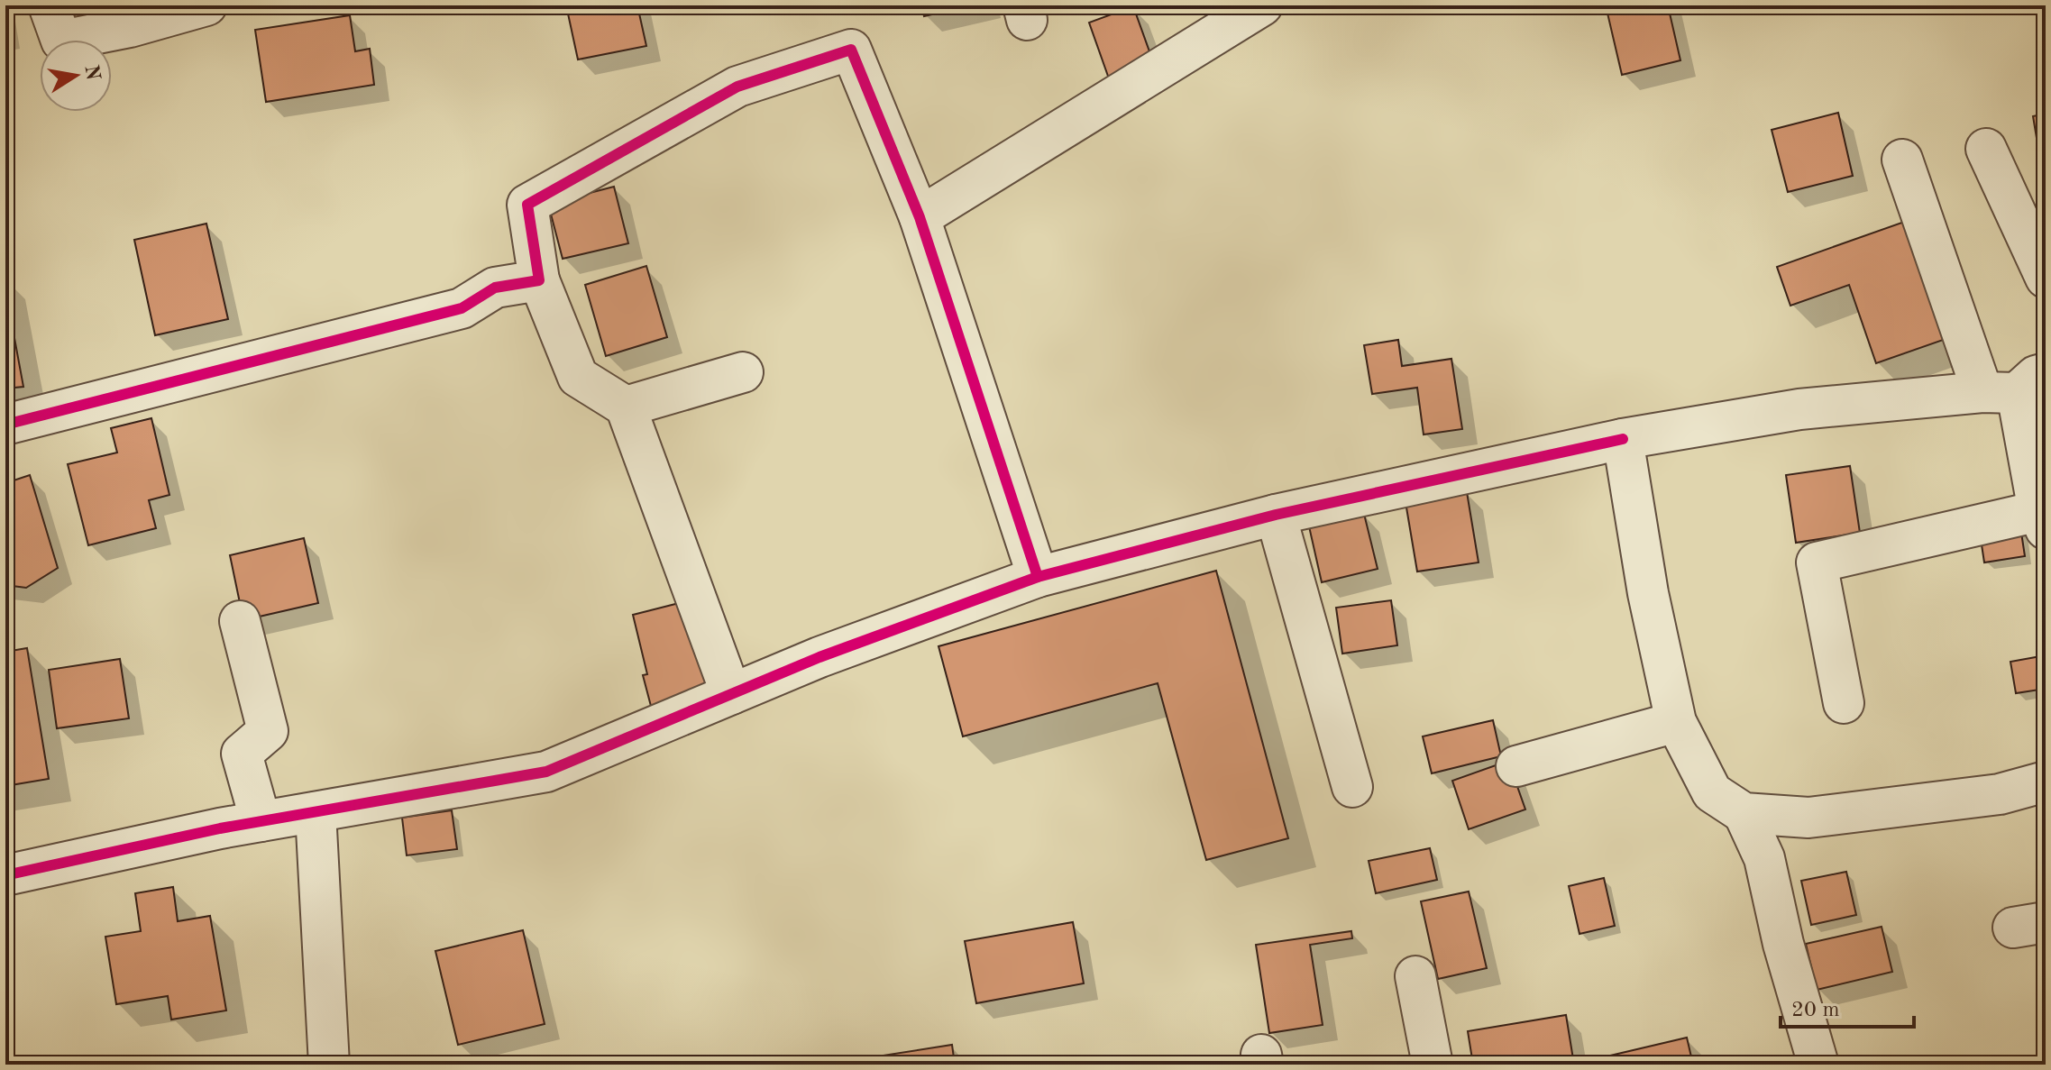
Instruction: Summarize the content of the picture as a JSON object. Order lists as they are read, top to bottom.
{
  "scale_bar": "20 m",
  "north": "right"
}
